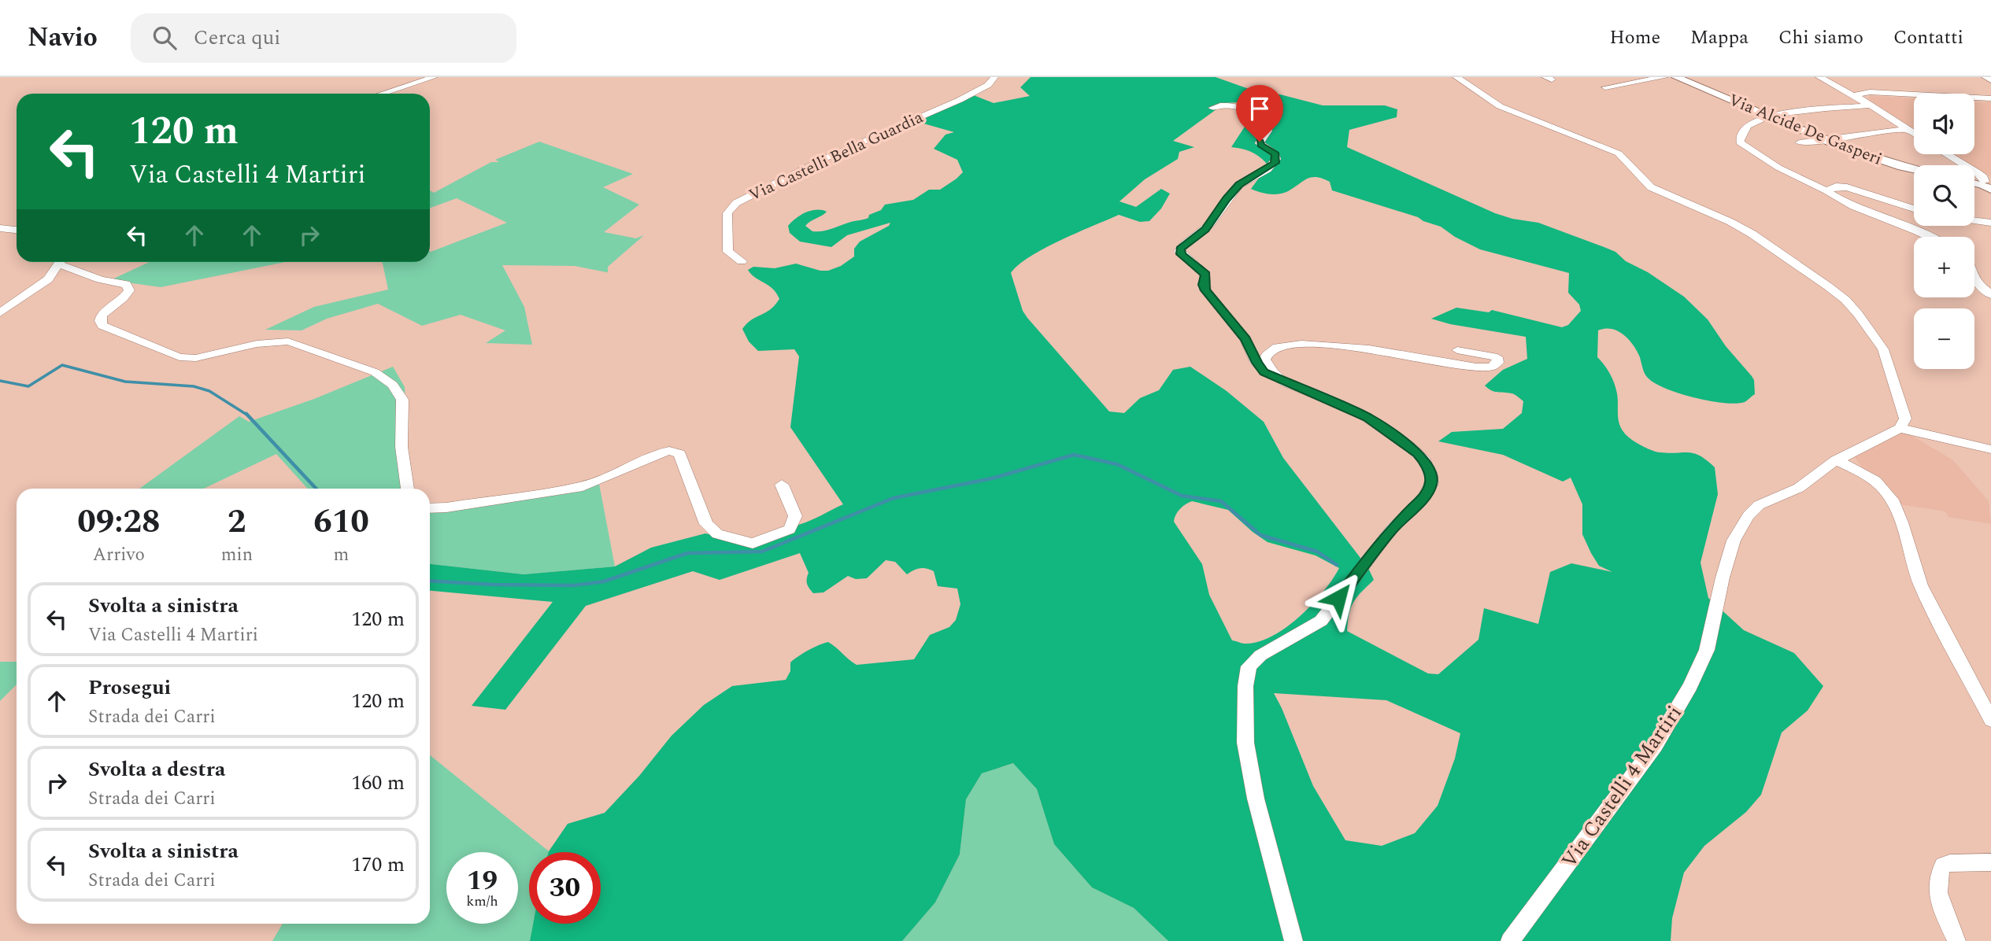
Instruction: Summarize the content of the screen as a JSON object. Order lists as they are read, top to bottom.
{
  "streets": {
    "street": ["Via Alcide De Gasperi", "Via Castelli Bella Guardia", "Via Castelli 4 Martiri"]
  },
  "page": {
    "header": "Navio",
    "search": "Cerca qui",
    "nav": [
      "Home",
      "Mappa",
      "Chi siamo",
      "Contatti"
    ],
    "map_buttons": ["+", "−"],
    "turn": ["120 m", "Via Castelli 4 Martiri"],
    "eta": [
      "09:28",
      "Arrivo",
      "2",
      "min",
      "610",
      "m"
    ],
    "list": [
      {
        "name": "Svolta a sinistra",
        "note": "Via Castelli 4 Martiri",
        "value": "120 m"
      },
      {
        "name": "Prosegui",
        "note": "Strada dei Carri",
        "value": "120 m"
      },
      {
        "name": "Svolta a destra",
        "note": "Strada dei Carri",
        "value": "160 m"
      },
      {
        "name": "Svolta a sinistra",
        "note": "Strada dei Carri",
        "value": "170 m"
      }
    ],
    "speed": "19 km/h",
    "limit": "30"
  }
}
